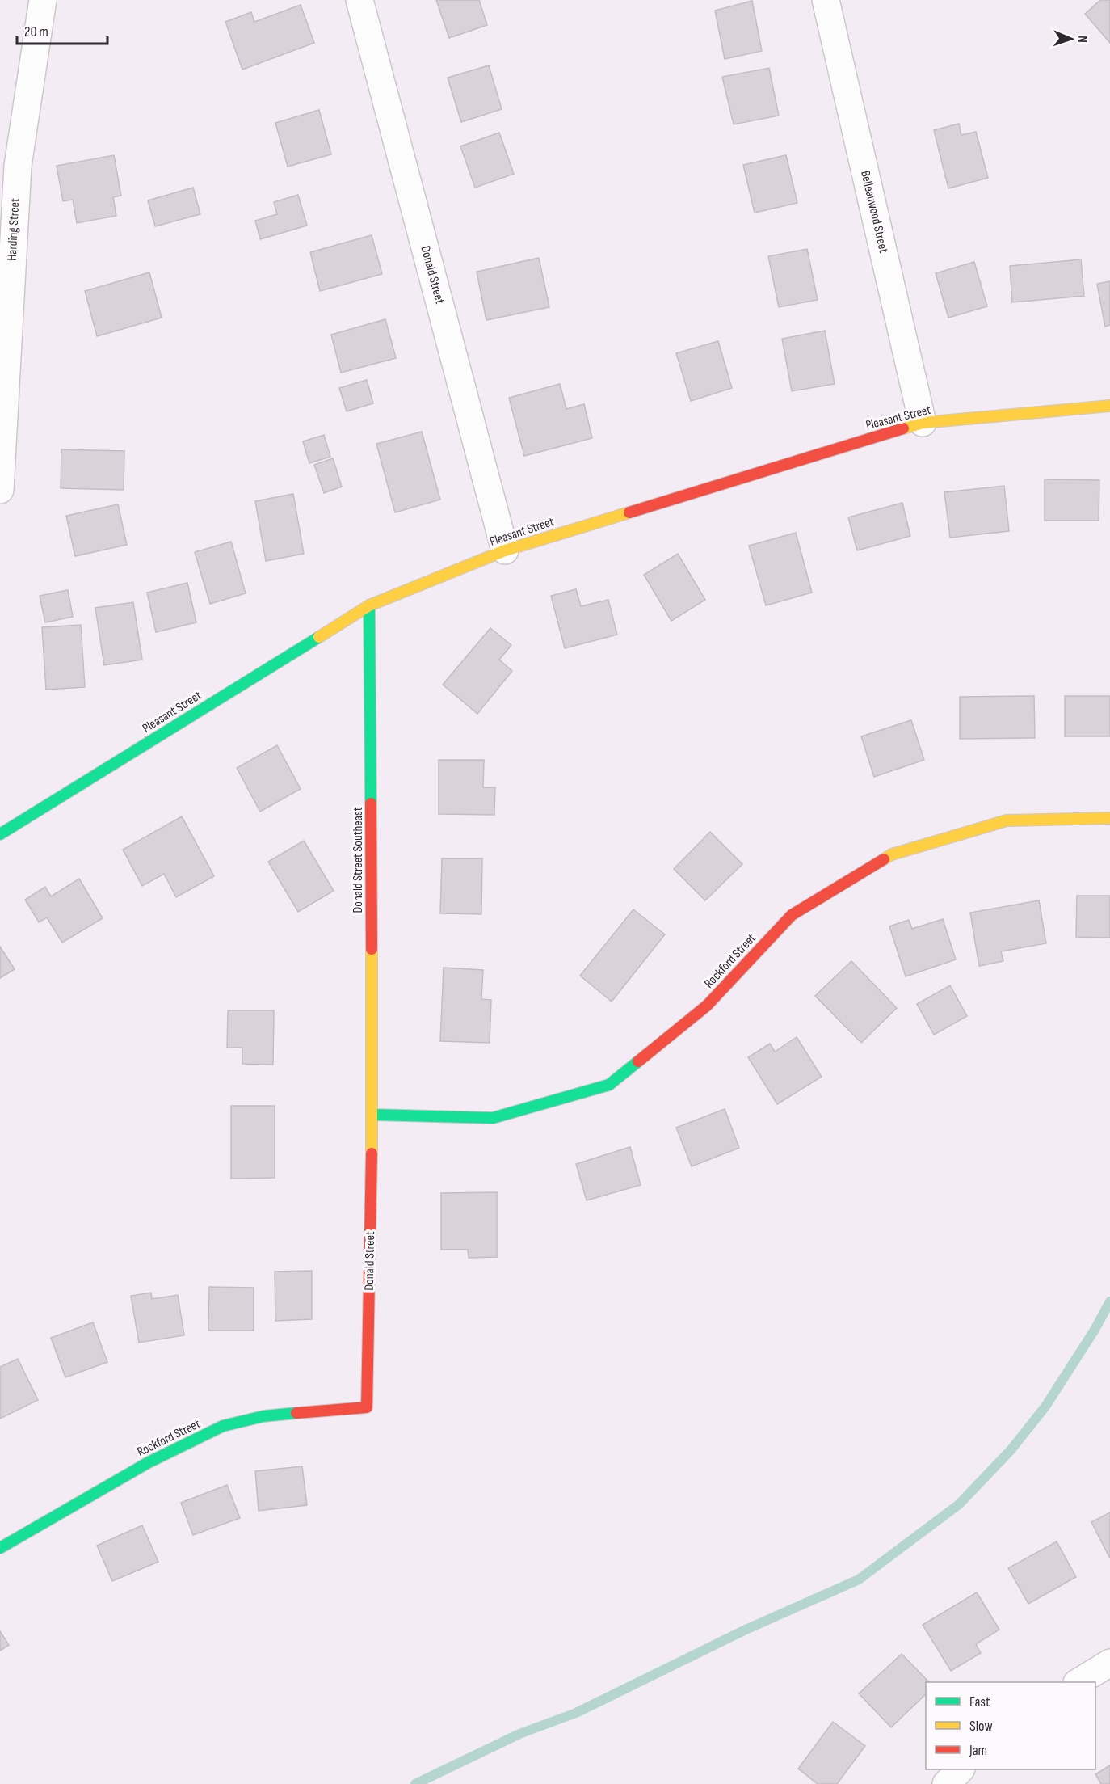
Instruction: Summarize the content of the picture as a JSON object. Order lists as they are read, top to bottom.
{
  "streets": {
    "street": [
      "Belleauwood Street",
      "Harding Street",
      "Donald Street",
      "Pleasant Street",
      "Donald Street Southeast",
      "Rockford Street"
    ]
  },
  "crossings": [
    ["Belleauwood Street", "Pleasant Street"],
    ["Donald Street", "Pleasant Street"],
    ["Donald Street", "Donald Street Southeast"],
    ["Donald Street", "Rockford Street"],
    ["Pleasant Street", "Donald Street Southeast"],
    ["Donald Street Southeast", "Rockford Street"]
  ],
  "legend": ["Fast", "Slow", "Jam"],
  "scale_bar": "20 m",
  "north": "right"
}
